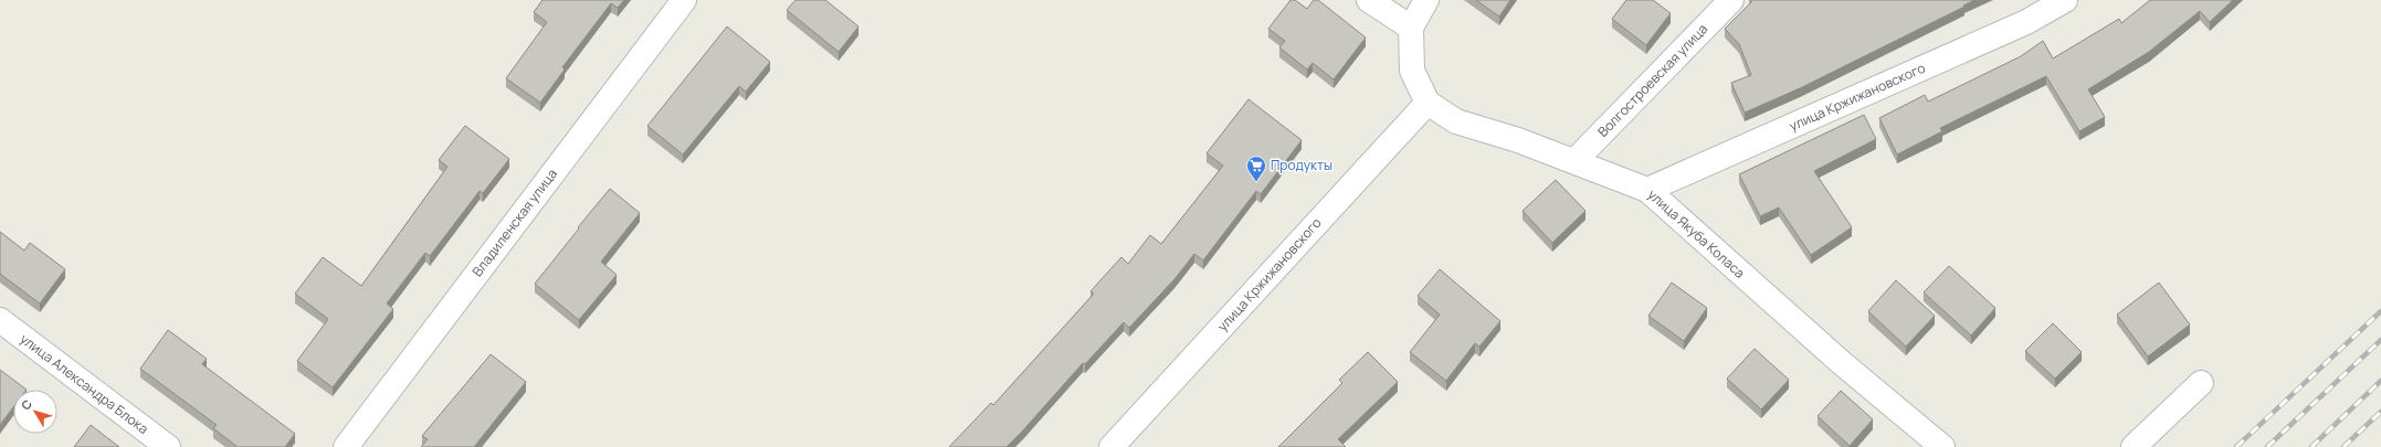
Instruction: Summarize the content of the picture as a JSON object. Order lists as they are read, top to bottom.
{
  "streets": {
    "street": [
      "Волгостроевская улица",
      "улица Кржижановского",
      "Владиленская улица",
      "улица Якуба Коласа",
      "улица Александра Блока"
    ]
  },
  "crossings": [
    ["Волгостроевская улица", "улица Якуба Коласа"],
    ["улица Кржижановского", "улица Якуба Коласа"]
  ],
  "places": {
    "supermarket": ["Продукты"]
  },
  "north": "top left"
}
